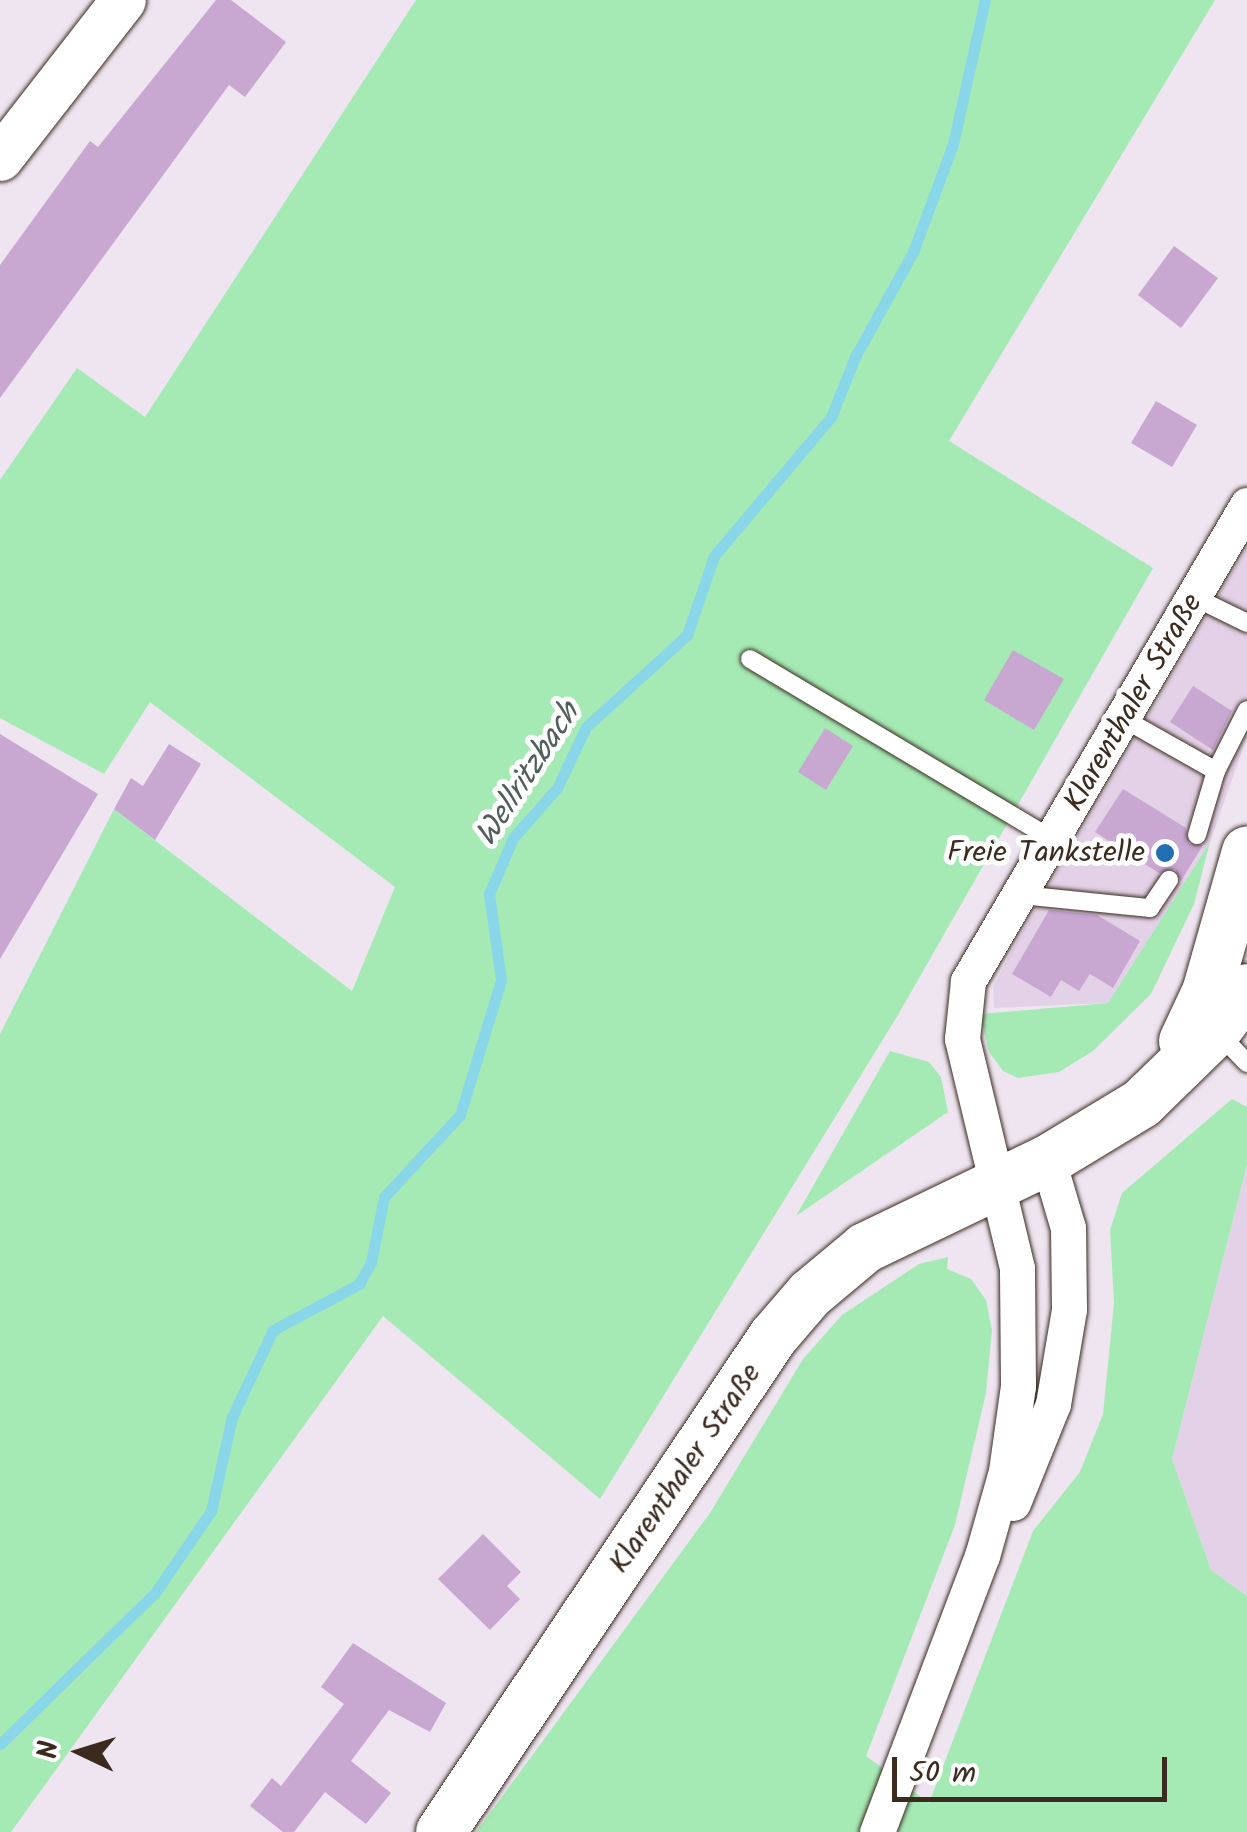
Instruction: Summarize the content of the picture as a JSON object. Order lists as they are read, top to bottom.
{
  "streets": {
    "main road": ["Klarenthaler Straße"]
  },
  "water": ["Wellritzbach"],
  "places": ["Freie Tankstelle"],
  "scale_bar": "50 m",
  "north": "left"
}
